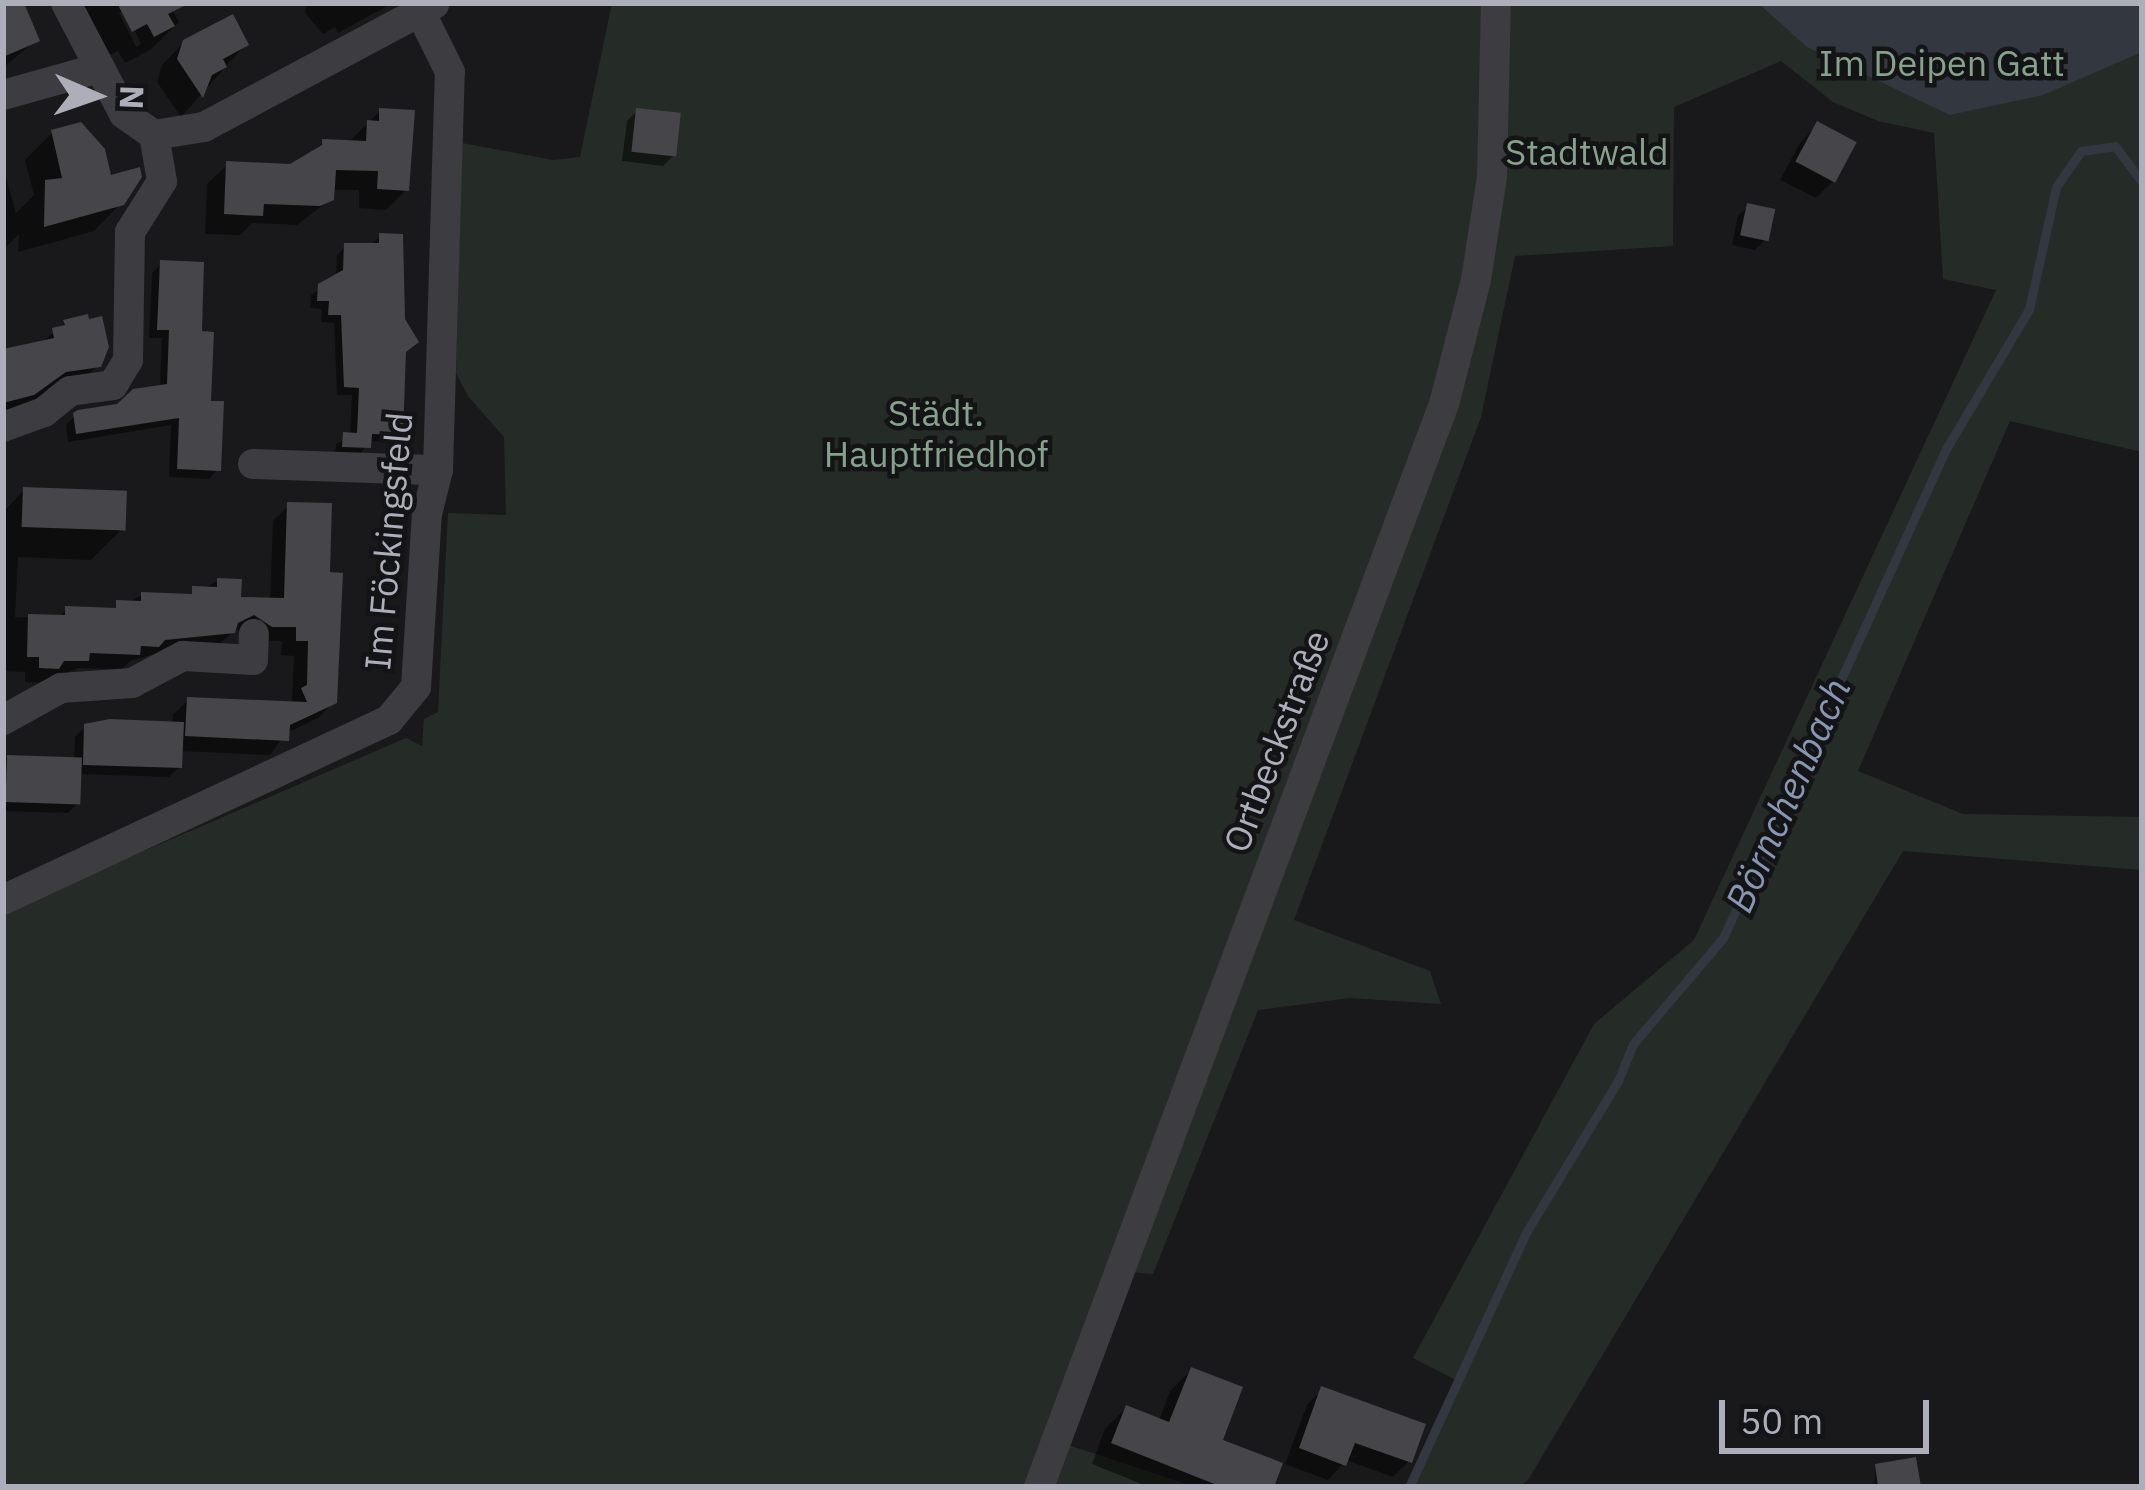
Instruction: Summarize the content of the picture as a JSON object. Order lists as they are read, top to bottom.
{
  "streets": {
    "street": ["Im Föckingsfeld", "Ortbeckstraße"]
  },
  "water": ["Börnchenbach"],
  "parks": ["Im Deipen Gatt", "Stadtwald", "Städt. Hauptfriedhof"],
  "scale_bar": "50 m",
  "north": "right"
}
